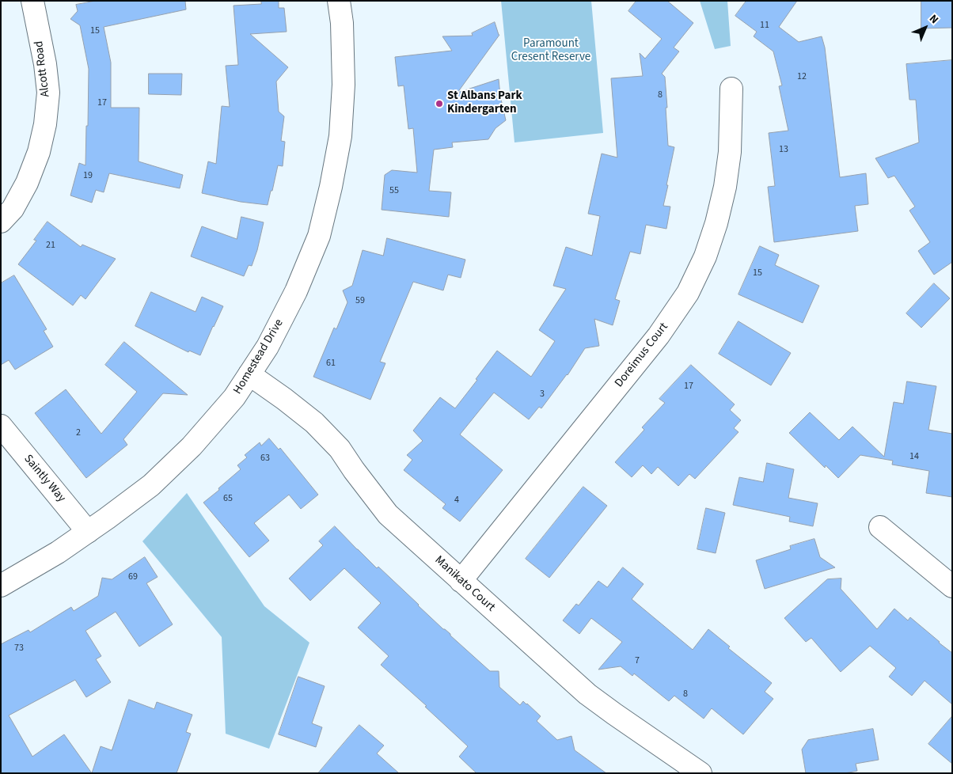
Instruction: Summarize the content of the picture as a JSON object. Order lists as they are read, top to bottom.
{
  "streets": {
    "street": [
      "Alcott Road",
      "Doreimus Court",
      "Homestead Drive",
      "Saintly Way",
      "Manikato Court"
    ]
  },
  "crossings": [
    ["Doreimus Court", "Manikato Court"],
    ["Homestead Drive", "Saintly Way"],
    ["Homestead Drive", "Manikato Court"]
  ],
  "parks": ["Paramount Cresent Reserve"],
  "places": ["St Albans Park Kindergarten"],
  "house_numbers": [
    "11",
    "15",
    "12",
    "8",
    "17",
    "13",
    "19",
    "55",
    "21",
    "15",
    "59",
    "61",
    "17",
    "3",
    "2",
    "14",
    "63",
    "65",
    "4",
    "69",
    "73",
    "7",
    "8"
  ],
  "north": "top right"
}
